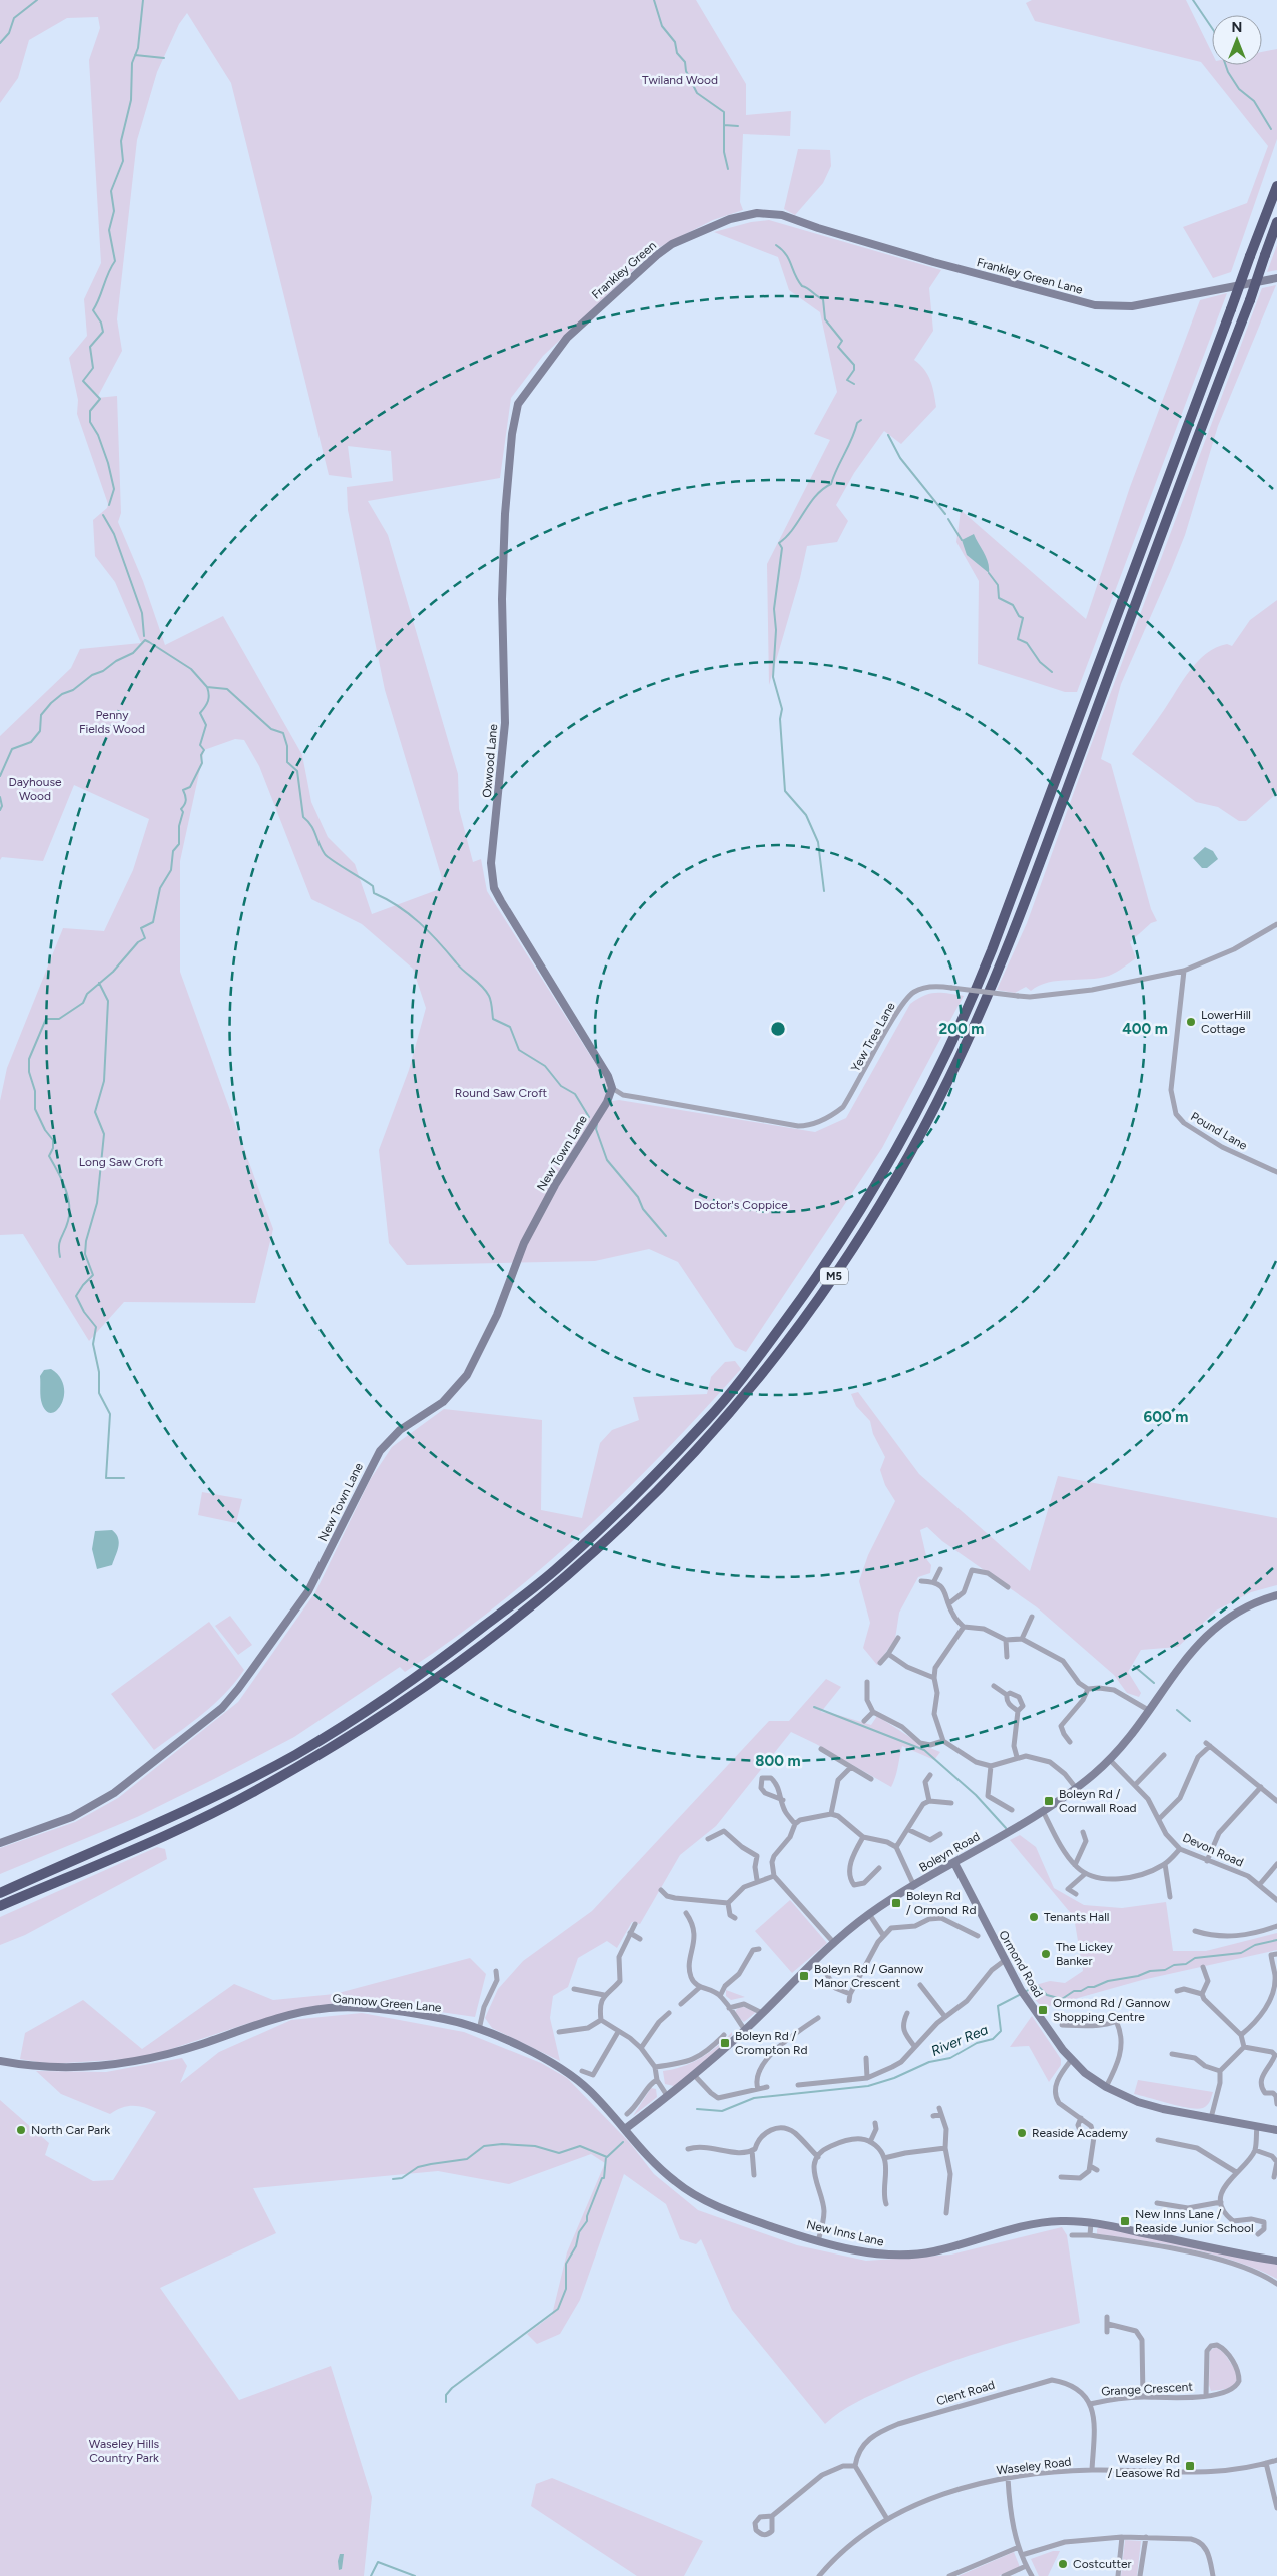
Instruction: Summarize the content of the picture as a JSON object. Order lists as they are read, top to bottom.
{
  "streets": {
    "highway": ["M5"],
    "street": [
      "Frankley Green",
      "Frankley Green Lane",
      "Oxwood Lane",
      "Yew Tree Lane",
      "Pound Lane",
      "New Town Lane",
      "Devon Road",
      "Boleyn Road",
      "Ormond Road",
      "Gannow Green Lane",
      "New Inns Lane",
      "Grange Crescent",
      "Clent Road",
      "Waseley Road"
    ]
  },
  "crossings": [
    ["Frankley Green", "Frankley Green Lane"],
    ["Frankley Green", "Oxwood Lane"],
    ["Oxwood Lane", "Yew Tree Lane"],
    ["Oxwood Lane", "New Town Lane"],
    ["Yew Tree Lane", "Pound Lane"],
    ["Yew Tree Lane", "New Town Lane"],
    ["Devon Road", "Boleyn Road"],
    ["Boleyn Road", "Ormond Road"],
    ["Boleyn Road", "Gannow Green Lane"],
    ["Boleyn Road", "New Inns Lane"],
    ["Gannow Green Lane", "New Inns Lane"],
    ["Grange Crescent", "Clent Road"]
  ],
  "water": ["River Rea"],
  "parks": [
    "Twiland Wood",
    "Penny Fields Wood",
    "Dayhouse Wood",
    "Round Saw Croft",
    "Long Saw Croft",
    "Doctor's Coppice",
    "Waseley Hills Country Park"
  ],
  "places": {
    "other": [
      "LowerHill Cottage",
      "Tenants Hall",
      "The Lickey Banker",
      "North Car Park",
      "Reaside Academy",
      "Costcutter"
    ],
    "transit": [
      "Boleyn Rd / Cornwall Road",
      "Boleyn Rd / Ormond Rd",
      "Boleyn Rd / Gannow Manor Crescent",
      "Ormond Rd / Gannow Shopping Centre",
      "Boleyn Rd / Crompton Rd",
      "New Inns Lane / Reaside Junior School",
      "Waseley Rd / Leasowe Rd"
    ]
  },
  "north": "top",
  "rings": [
    "200 m",
    "400 m",
    "600 m",
    "800 m"
  ]
}
